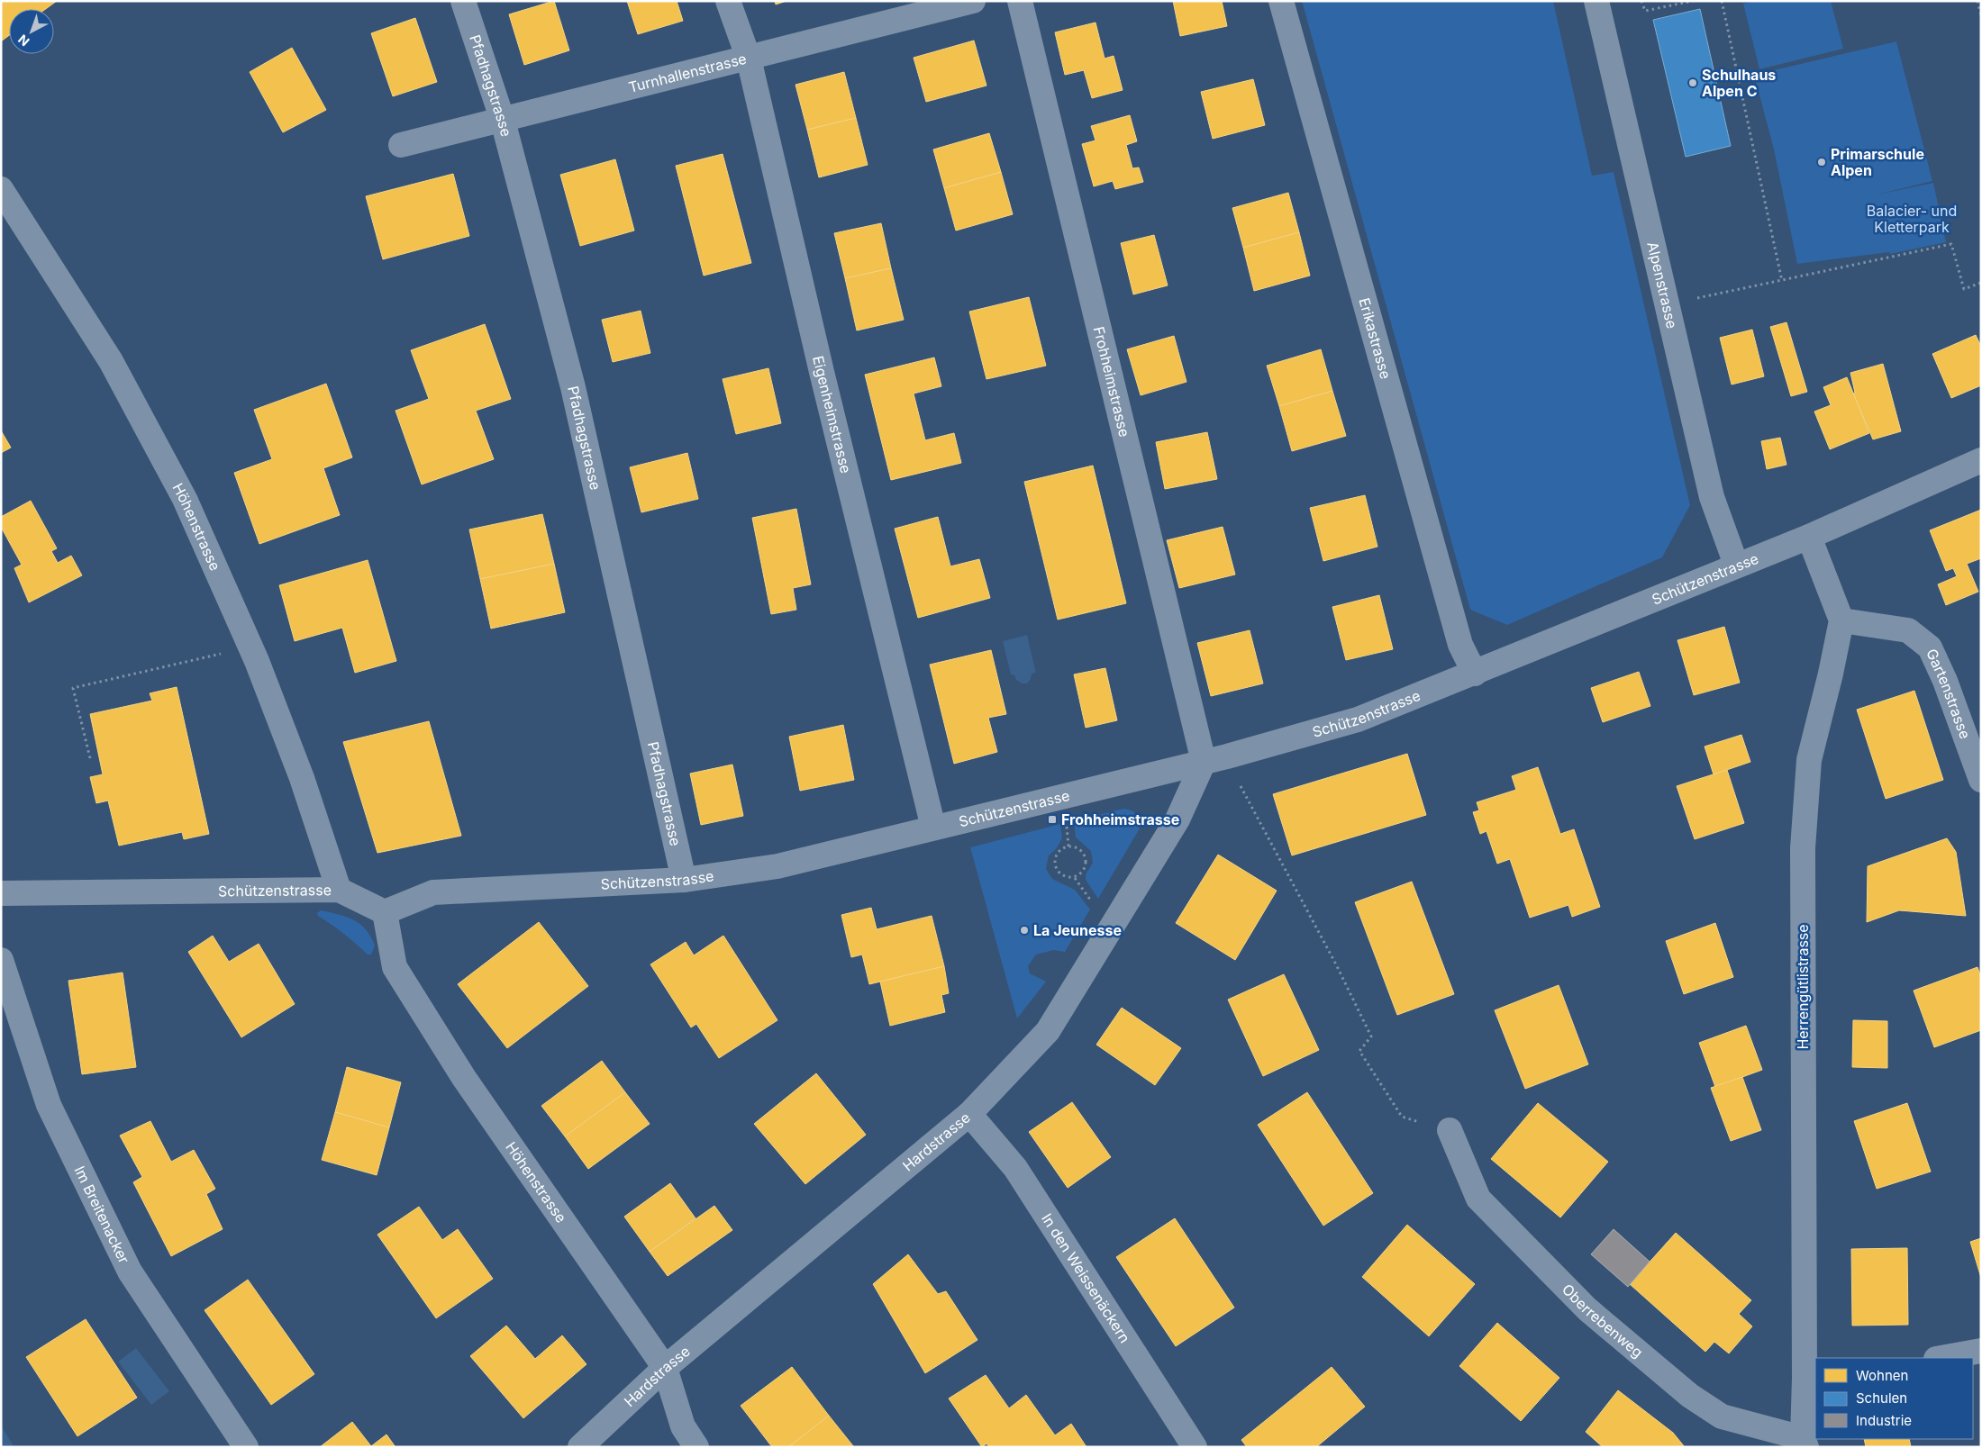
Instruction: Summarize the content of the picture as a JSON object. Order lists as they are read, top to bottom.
{
  "streets": {
    "street": [
      "Turnhallenstrasse",
      "Pfadhagstrasse",
      "Alpenstrasse",
      "Erikastrasse",
      "Frohheimstrasse",
      "Eigenheimstrasse",
      "Höhenstrasse",
      "Schützenstrasse",
      "Gartenstrasse",
      "Herrengütlistrasse",
      "Hardstrasse",
      "Im Breitenacker",
      "In den Weissenäckern",
      "Oberrebenweg"
    ]
  },
  "crossings": [
    ["Turnhallenstrasse", "Pfadhagstrasse"],
    ["Turnhallenstrasse", "Eigenheimstrasse"],
    ["Pfadhagstrasse", "Schützenstrasse"],
    ["Alpenstrasse", "Schützenstrasse"],
    ["Erikastrasse", "Schützenstrasse"],
    ["Frohheimstrasse", "Schützenstrasse"],
    ["Frohheimstrasse", "Hardstrasse"],
    ["Eigenheimstrasse", "Schützenstrasse"],
    ["Höhenstrasse", "Schützenstrasse"],
    ["Höhenstrasse", "Hardstrasse"],
    ["Schützenstrasse", "Hardstrasse"],
    ["Gartenstrasse", "Herrengütlistrasse"],
    ["Herrengütlistrasse", "Oberrebenweg"],
    ["Hardstrasse", "In den Weissenäckern"]
  ],
  "parks": ["Balacier- und Kletterpark"],
  "places": {
    "other": ["Schulhaus Alpen C", "Primarschule Alpen", "La Jeunesse"],
    "transit": ["Frohheimstrasse"]
  },
  "legend": ["Wohnen", "Schulen", "Industrie"],
  "north": "bottom left"
}
